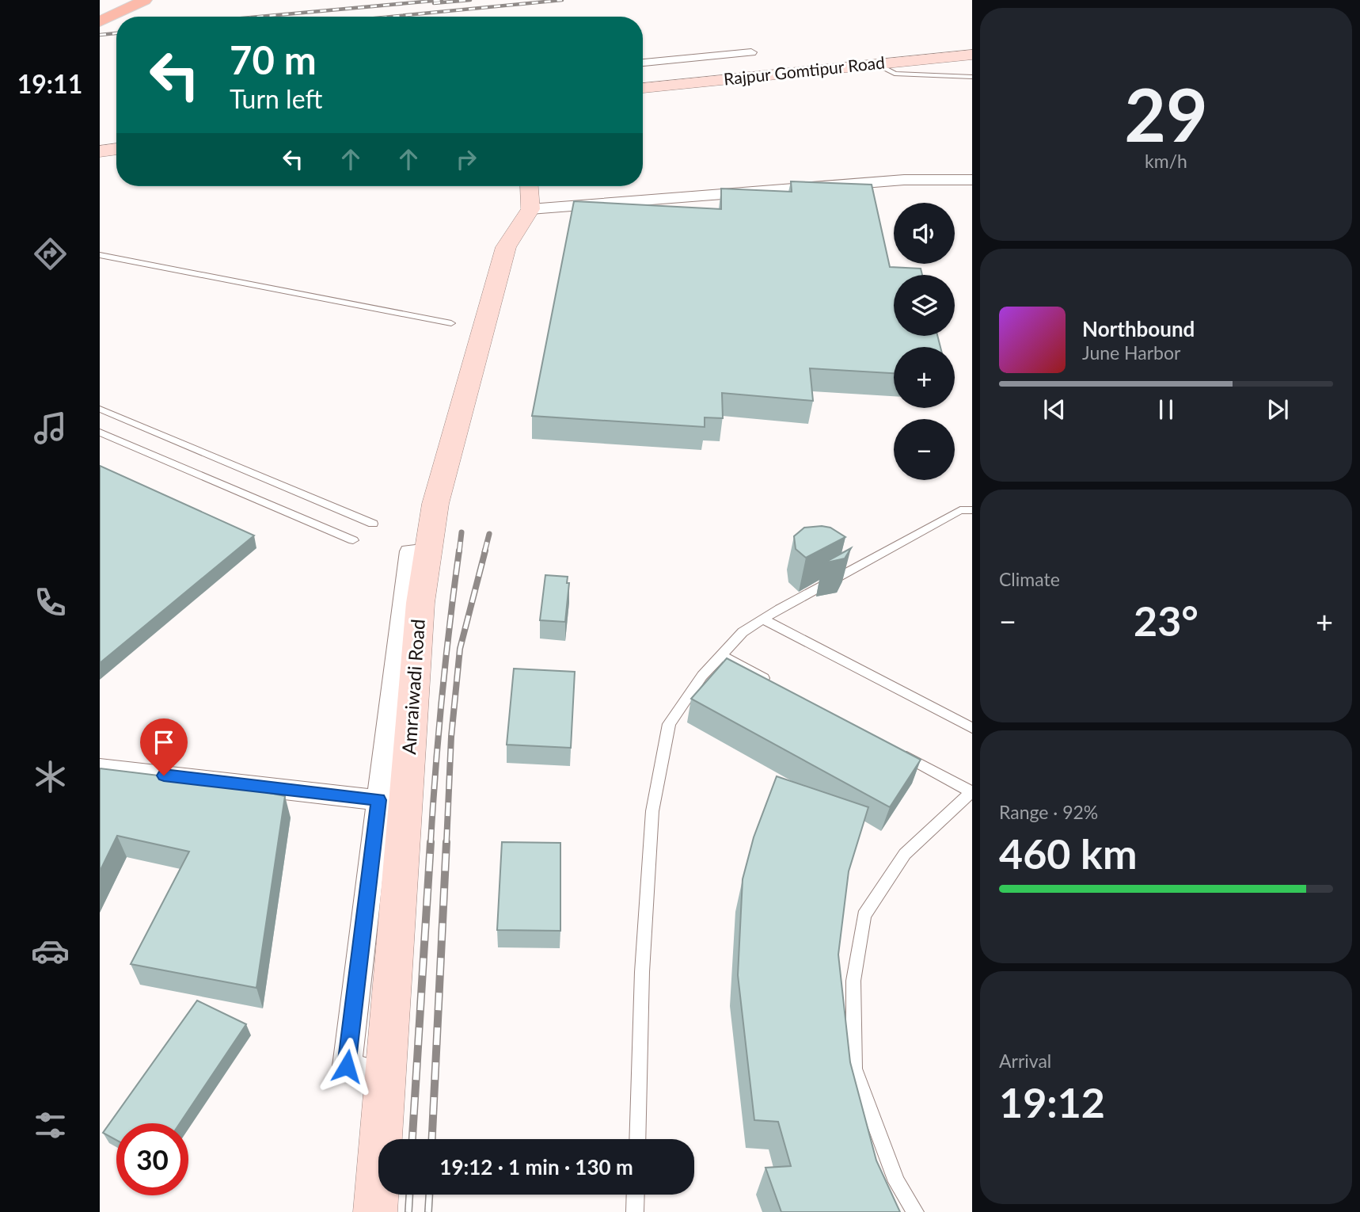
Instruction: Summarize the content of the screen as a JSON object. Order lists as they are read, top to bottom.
{
  "streets": {
    "main road": ["Rajpur Gomtipur Road", "Amraiwadi Road"]
  },
  "page": {
    "tabs": "19:11",
    "tile": [
      ["29", "km/h"],
      "Climate",
      ["Range · 92%", "460 km"],
      ["Arrival", "19:12"]
    ],
    "turn": ["70 m", "Turn left"],
    "map_buttons": ["+", "−"],
    "song": ["Northbound", "June Harbor"],
    "heat": ["−", "23°", "+"],
    "limit": "30",
    "trip": "19:12 · 1 min · 130 m"
  }
}
